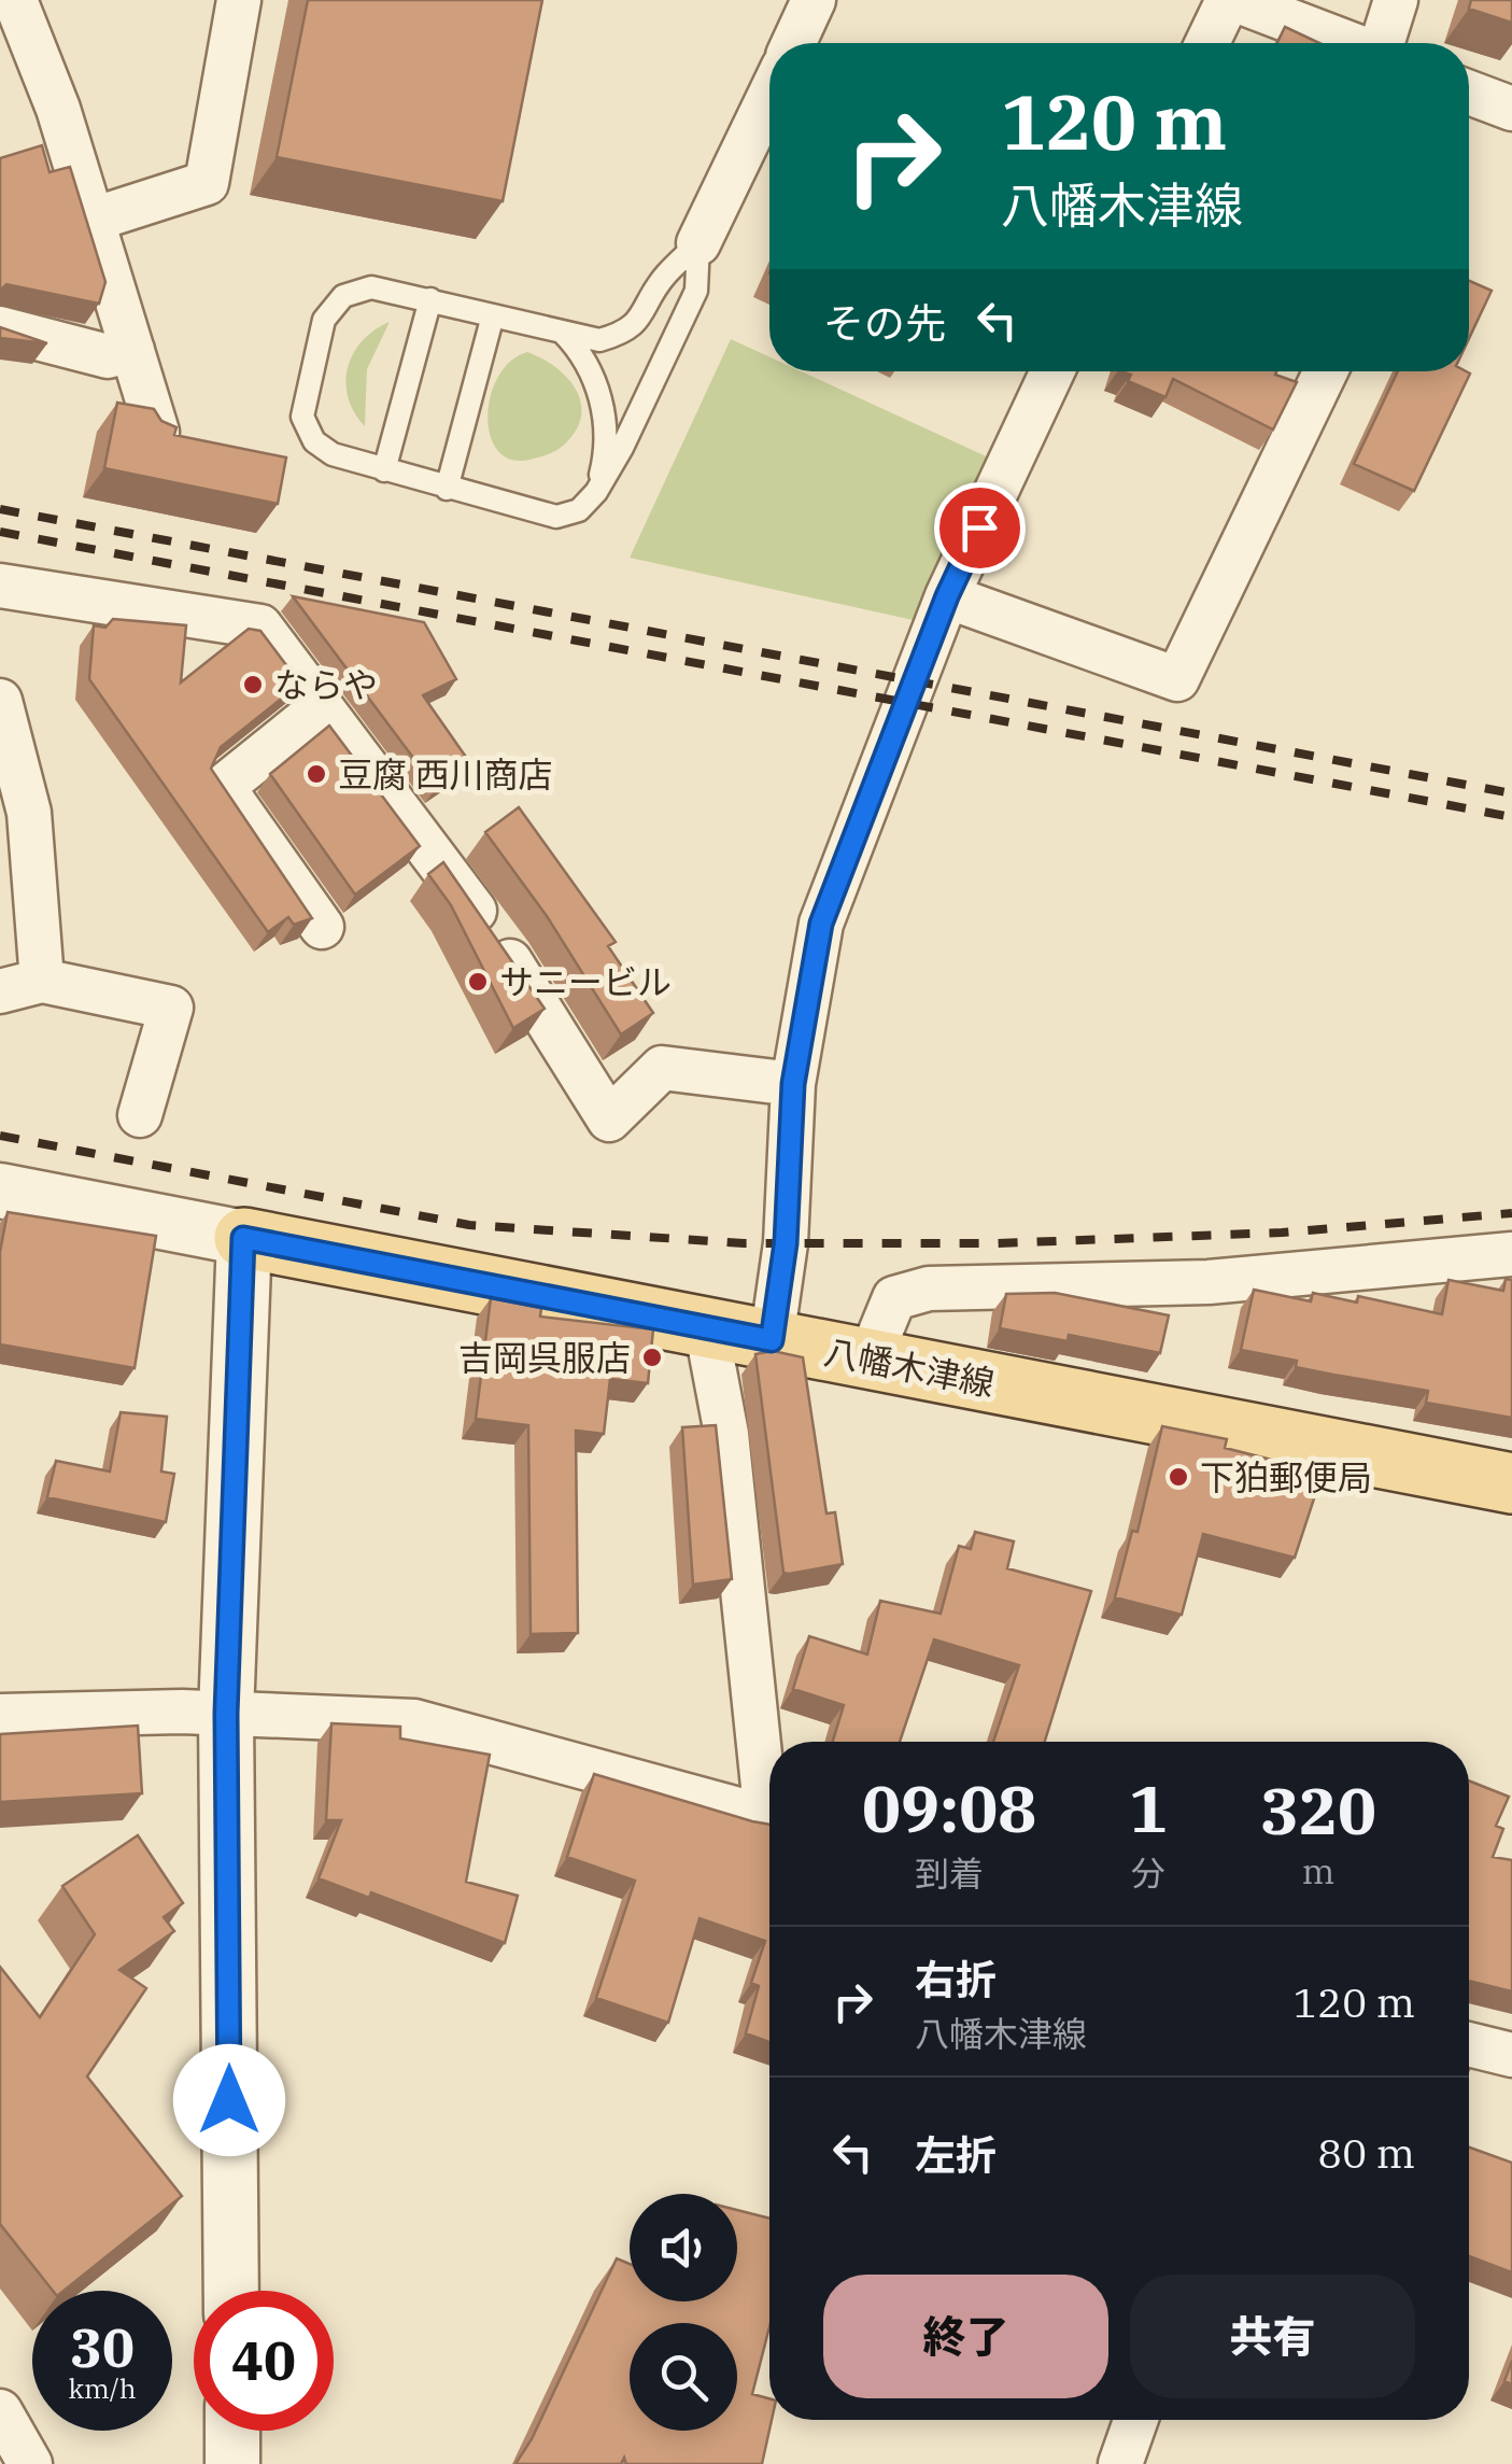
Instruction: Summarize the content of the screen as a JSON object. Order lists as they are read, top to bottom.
{
  "streets": {
    "main road": ["八幡木津線"]
  },
  "places": [
    "ならや",
    "豆腐 西川商店",
    "サニービル",
    "吉岡呉服店",
    "下狛郵便局"
  ],
  "page": {
    "turn": ["120 m", "八幡木津線"],
    "then": "その先",
    "eta": [
      "09:08",
      "到着",
      "1",
      "分",
      "320",
      "m"
    ],
    "list": [
      {
        "name": "右折",
        "note": "八幡木津線",
        "value": "120 m"
      },
      {
        "name": "左折",
        "value": "80 m"
      }
    ],
    "buttons": ["終了", "共有"],
    "speed": "30 km/h",
    "limit": "40"
  }
}
